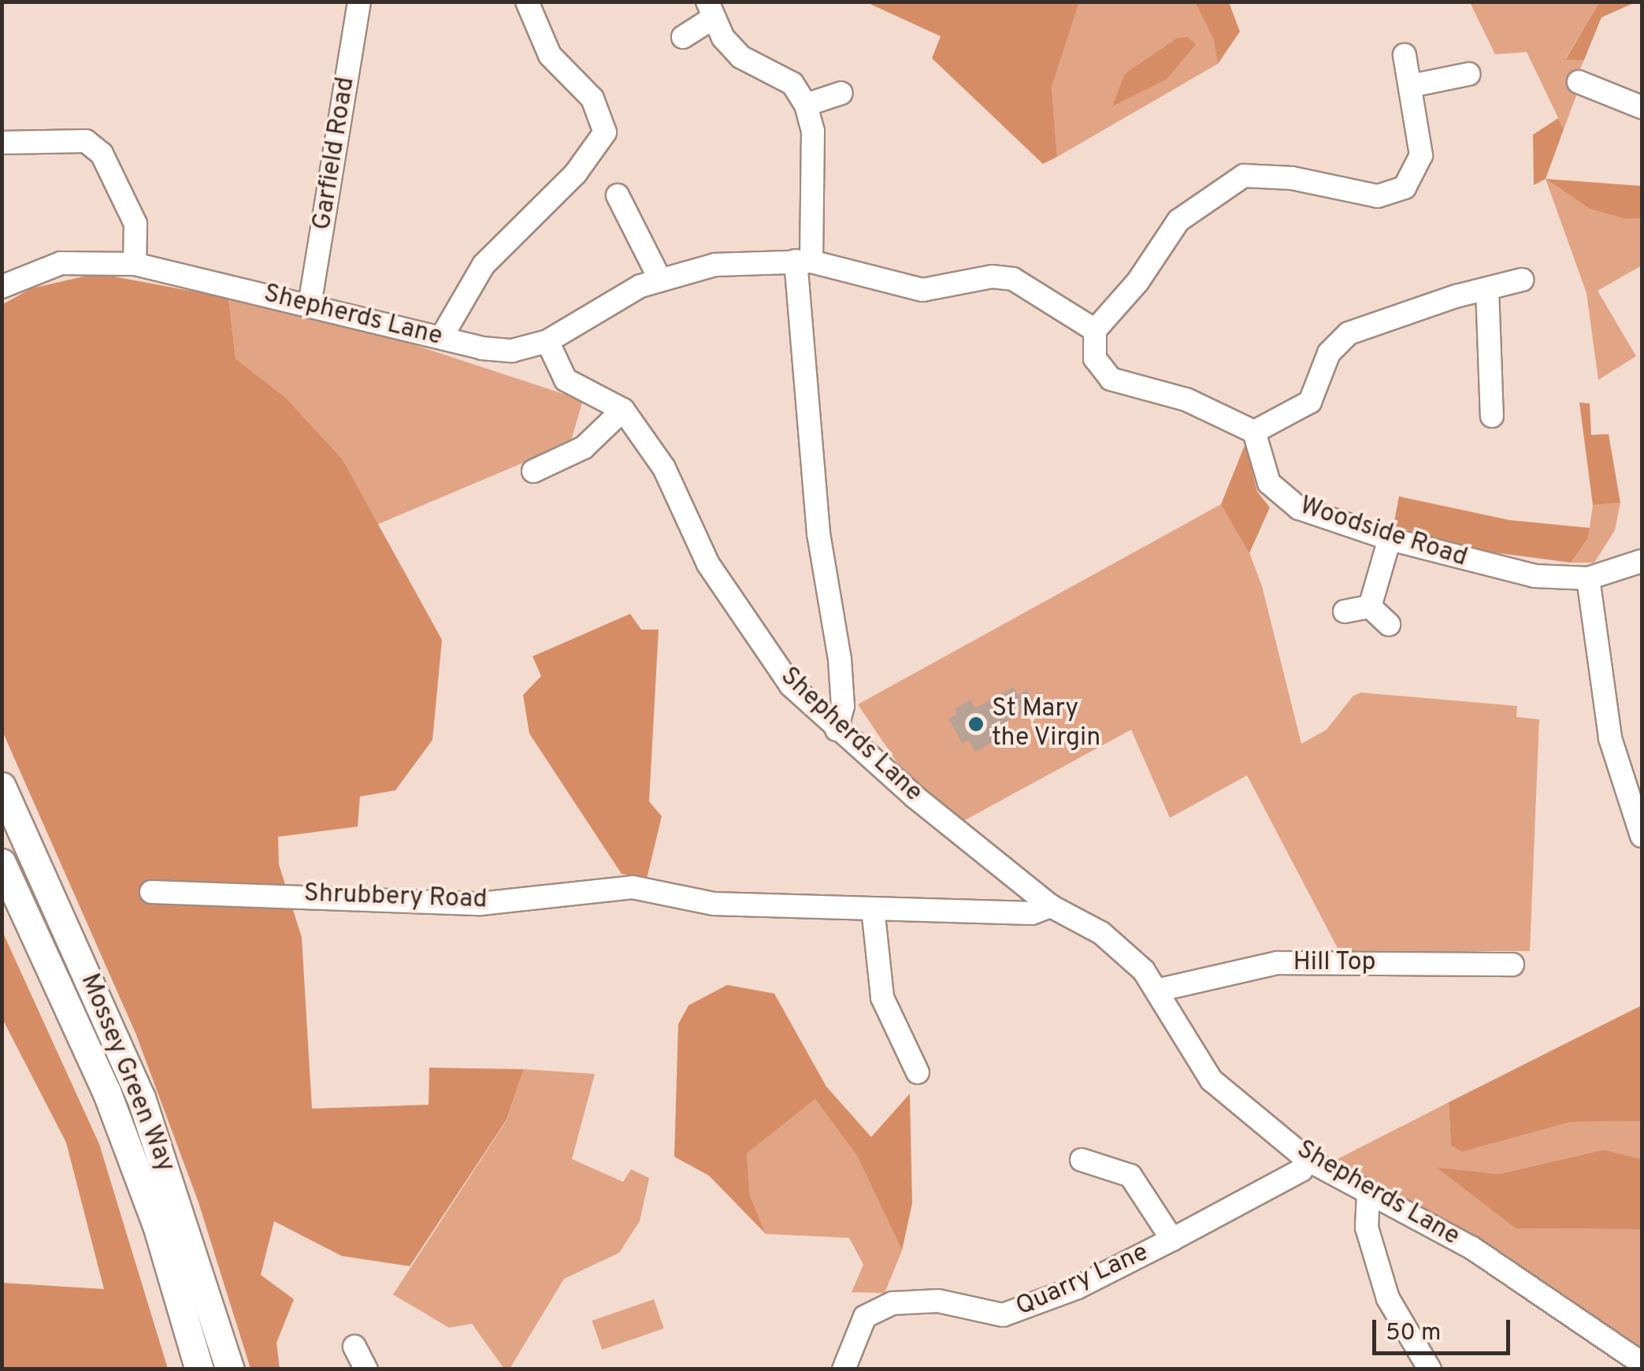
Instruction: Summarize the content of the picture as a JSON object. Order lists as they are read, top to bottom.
{
  "streets": {
    "main road": ["Mossey Green Way"],
    "street": [
      "Garfield Road",
      "Shepherds Lane",
      "Woodside Road",
      "Shrubbery Road",
      "Hill Top",
      "Quarry Lane"
    ]
  },
  "crossings": [
    ["Garfield Road", "Shepherds Lane"],
    ["Shepherds Lane", "Shrubbery Road"],
    ["Shepherds Lane", "Hill Top"],
    ["Shepherds Lane", "Quarry Lane"]
  ],
  "places": ["St Mary the Virgin"],
  "scale_bar": "50 m"
}
